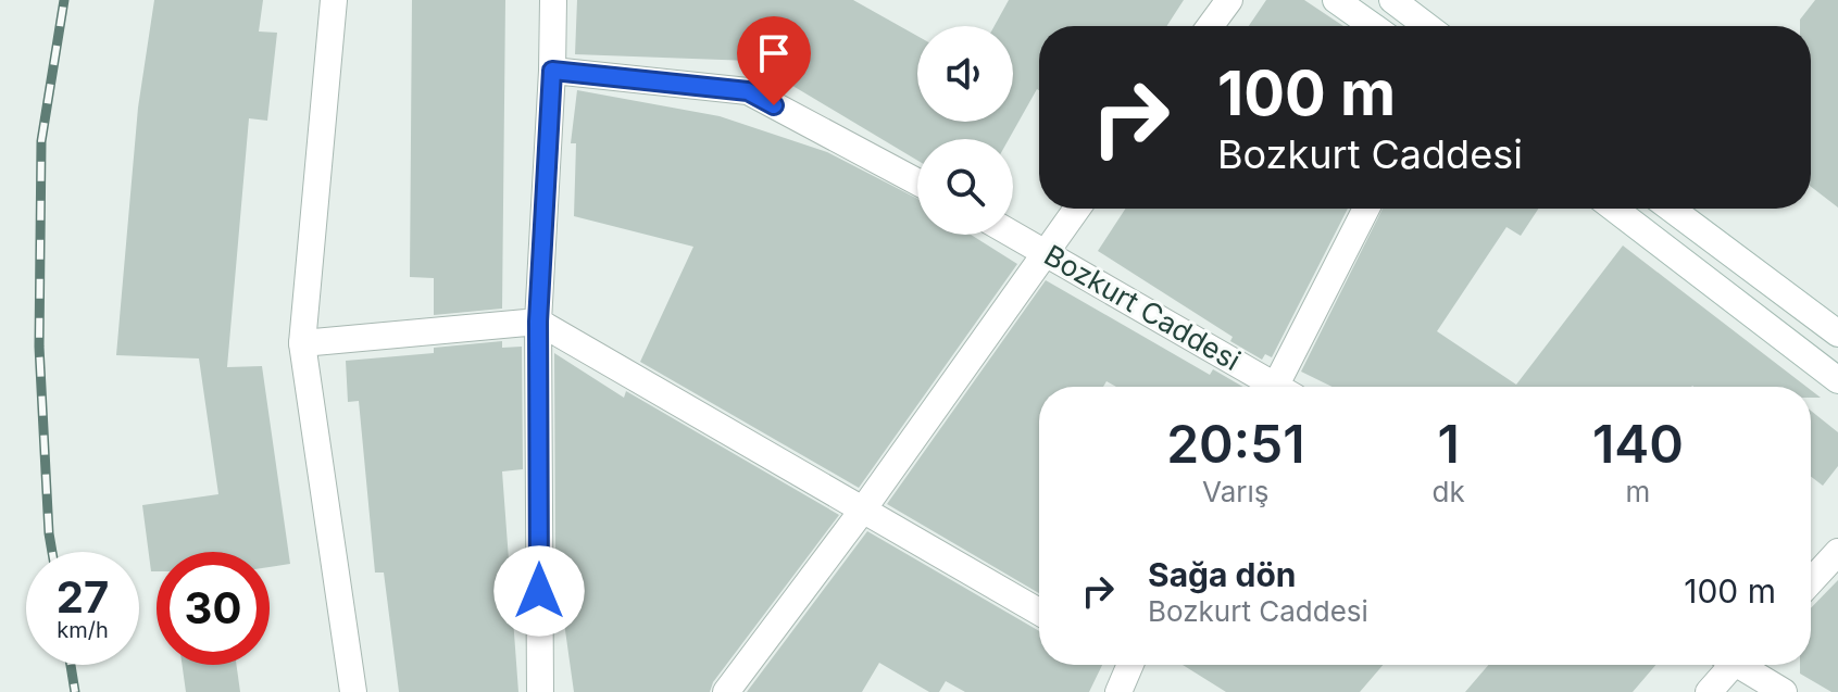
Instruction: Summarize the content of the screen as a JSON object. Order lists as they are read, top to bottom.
{
  "streets": {
    "street": ["Bozkurt Caddesi"]
  },
  "page": {
    "turn": ["100 m", "Bozkurt Caddesi"],
    "eta": [
      "20:51",
      "Varış",
      "1",
      "dk",
      "140",
      "m"
    ],
    "list": [
      {
        "name": "Sağa dön",
        "note": "Bozkurt Caddesi",
        "value": "100 m"
      }
    ],
    "speed": "27 km/h",
    "limit": "30"
  }
}
